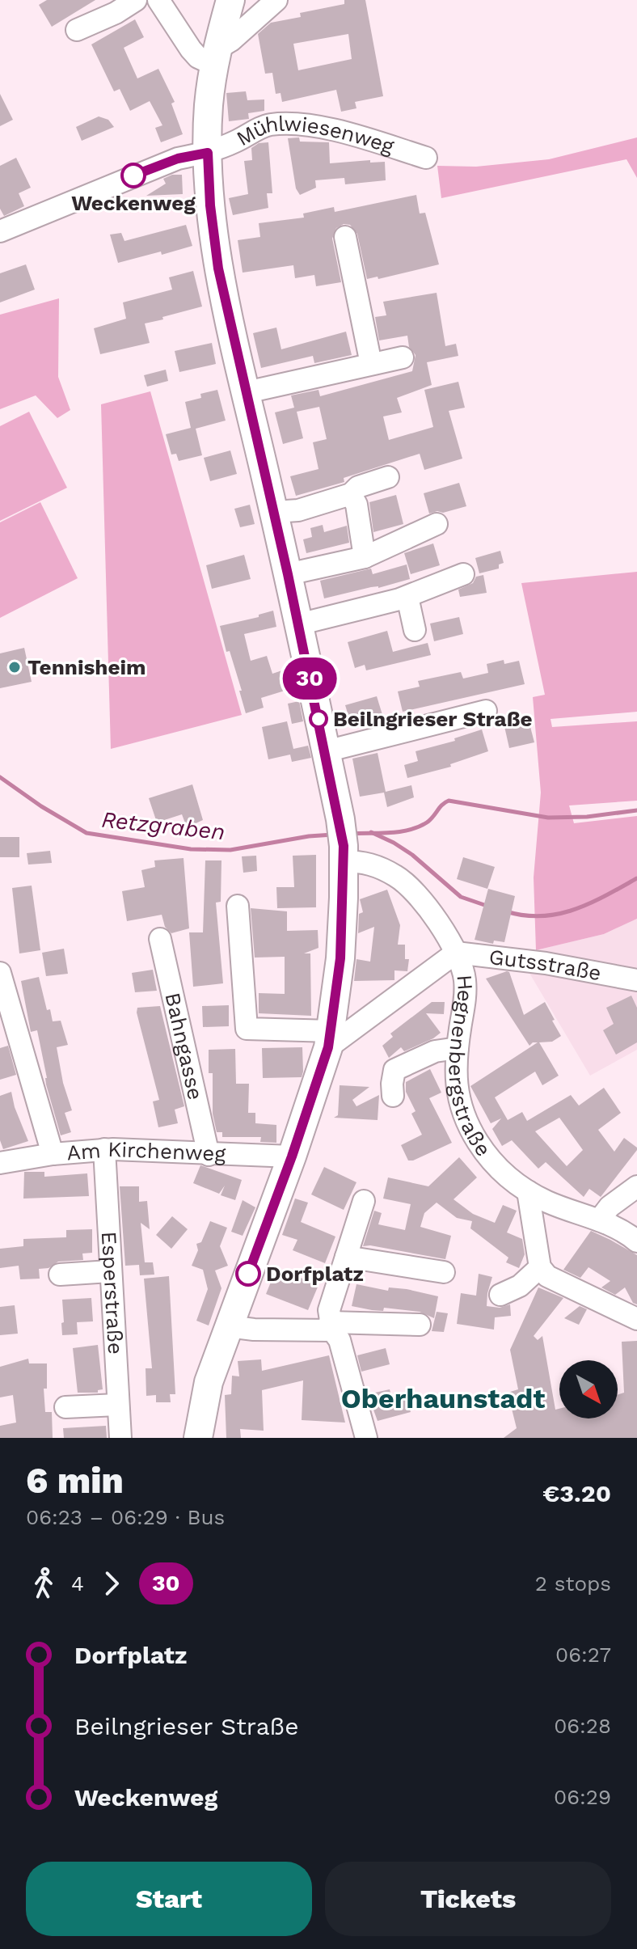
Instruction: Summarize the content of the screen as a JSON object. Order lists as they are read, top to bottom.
{
  "streets": {
    "street": [
      "Mühlwiesenweg",
      "Gutsstraße",
      "Bahngasse",
      "Hegnenbergstraße",
      "Am Kirchenweg",
      "Esperstraße"
    ]
  },
  "crossings": [
    ["Gutsstraße", "Hegnenbergstraße"],
    ["Bahngasse", "Am Kirchenweg"],
    ["Am Kirchenweg", "Esperstraße"]
  ],
  "districts": ["Oberhaunstadt"],
  "water": ["Retzgraben"],
  "places": [
    "Weckenweg",
    "Tennisheim",
    "Beilngrieser Straße",
    "Dorfplatz"
  ],
  "lines": ["bus line 30"],
  "north": "bottom right",
  "page": {
    "on_map": "30",
    "heading": ["6 min", "06:23 – 06:29 · Bus", "€3.20"],
    "legs": ["4", "30", "2 stops"],
    "list": [
      {
        "name": "Dorfplatz",
        "value": "06:27"
      },
      {
        "name": "Beilngrieser Straße",
        "value": "06:28"
      },
      {
        "name": "Weckenweg",
        "value": "06:29"
      }
    ],
    "buttons": ["Start", "Tickets"]
  }
}
